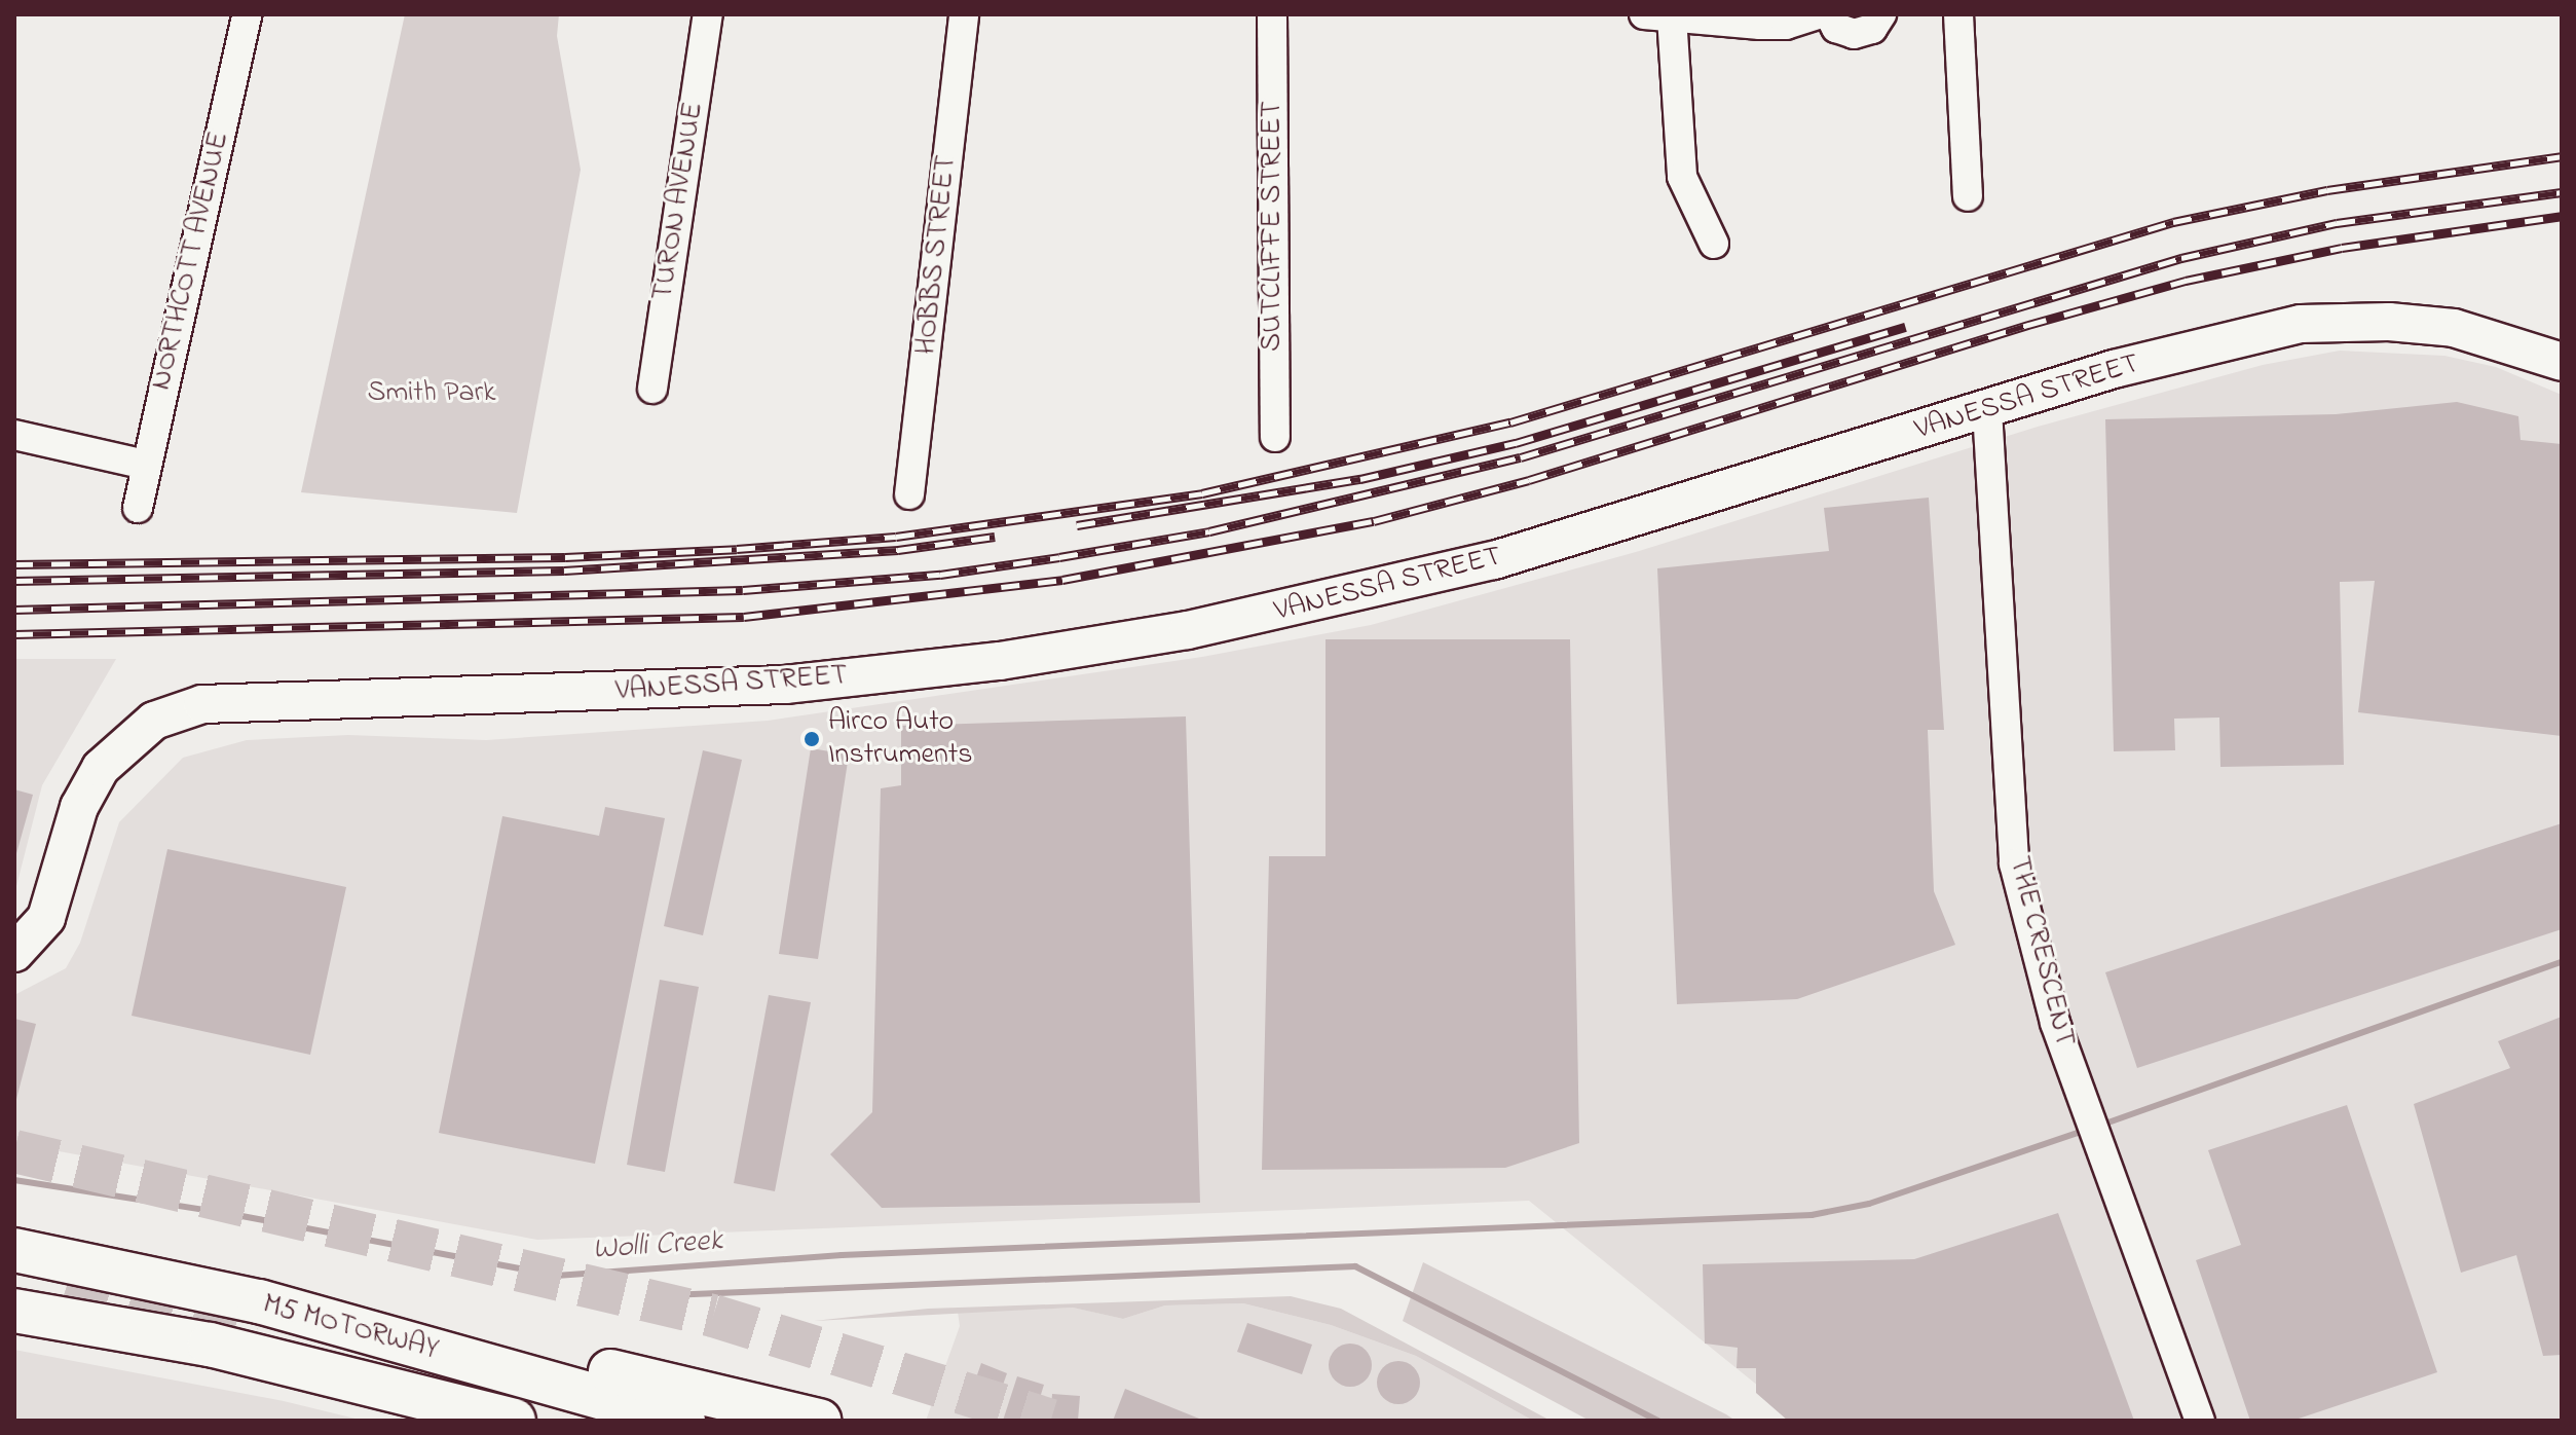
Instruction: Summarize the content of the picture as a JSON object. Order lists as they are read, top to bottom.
{
  "streets": {
    "highway": ["M5 MOTORWAY"],
    "main road": ["VANESSA STREET"],
    "street": [
      "TURON AVENUE",
      "SUTCLIFFE STREET",
      "HOBBS STREET",
      "NORTHCOTT AVENUE",
      "THE CRESCENT"
    ]
  },
  "crossings": [
    ["VANESSA STREET", "THE CRESCENT"]
  ],
  "water": ["Wolli Creek"],
  "parks": ["Smith Park"],
  "places": ["Airco Auto Instruments"]
}
